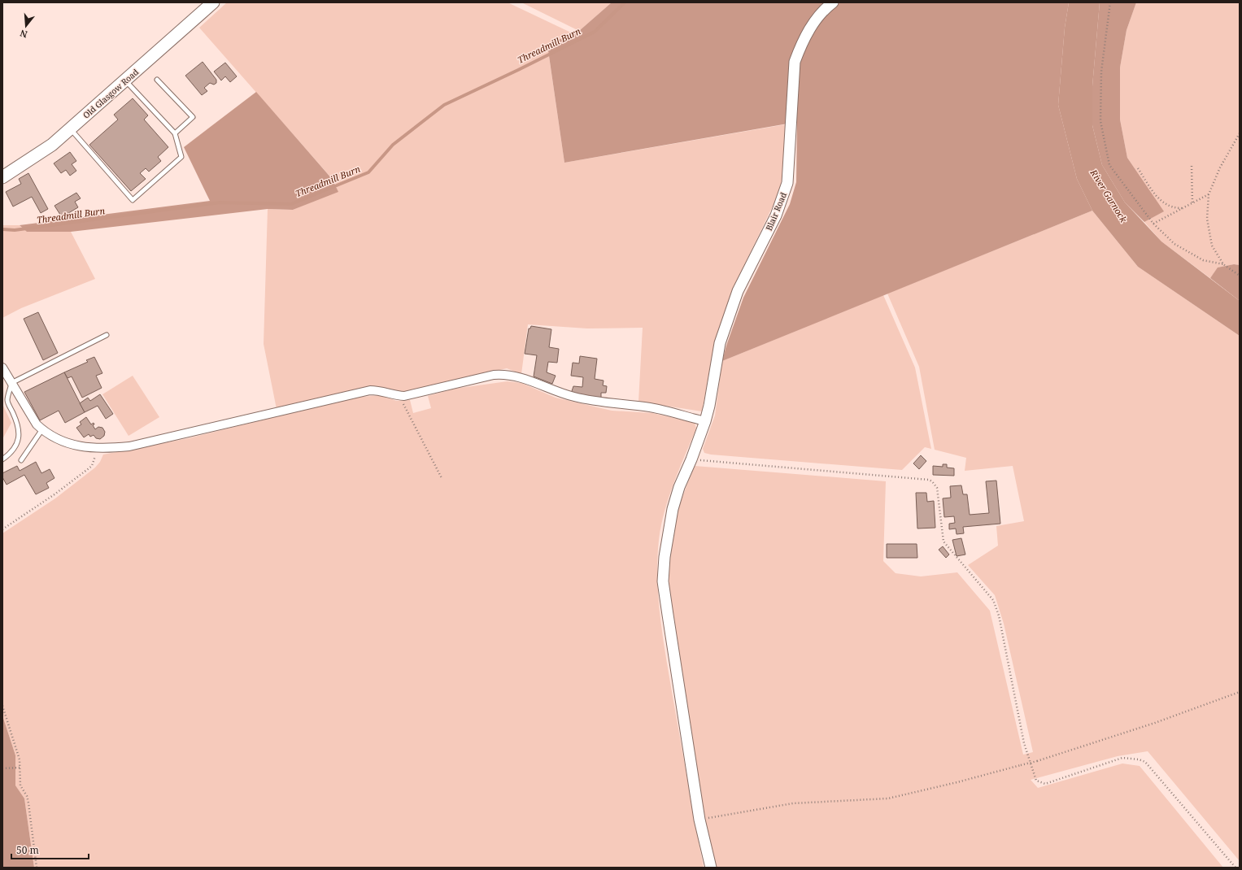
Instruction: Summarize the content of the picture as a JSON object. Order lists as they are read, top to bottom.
{
  "streets": {
    "main road": ["Old Glasgow Road"],
    "street": ["Blair Road"]
  },
  "water": ["Threadmill Burn", "River Garnock"],
  "scale_bar": "50 m",
  "north": "bottom"
}
